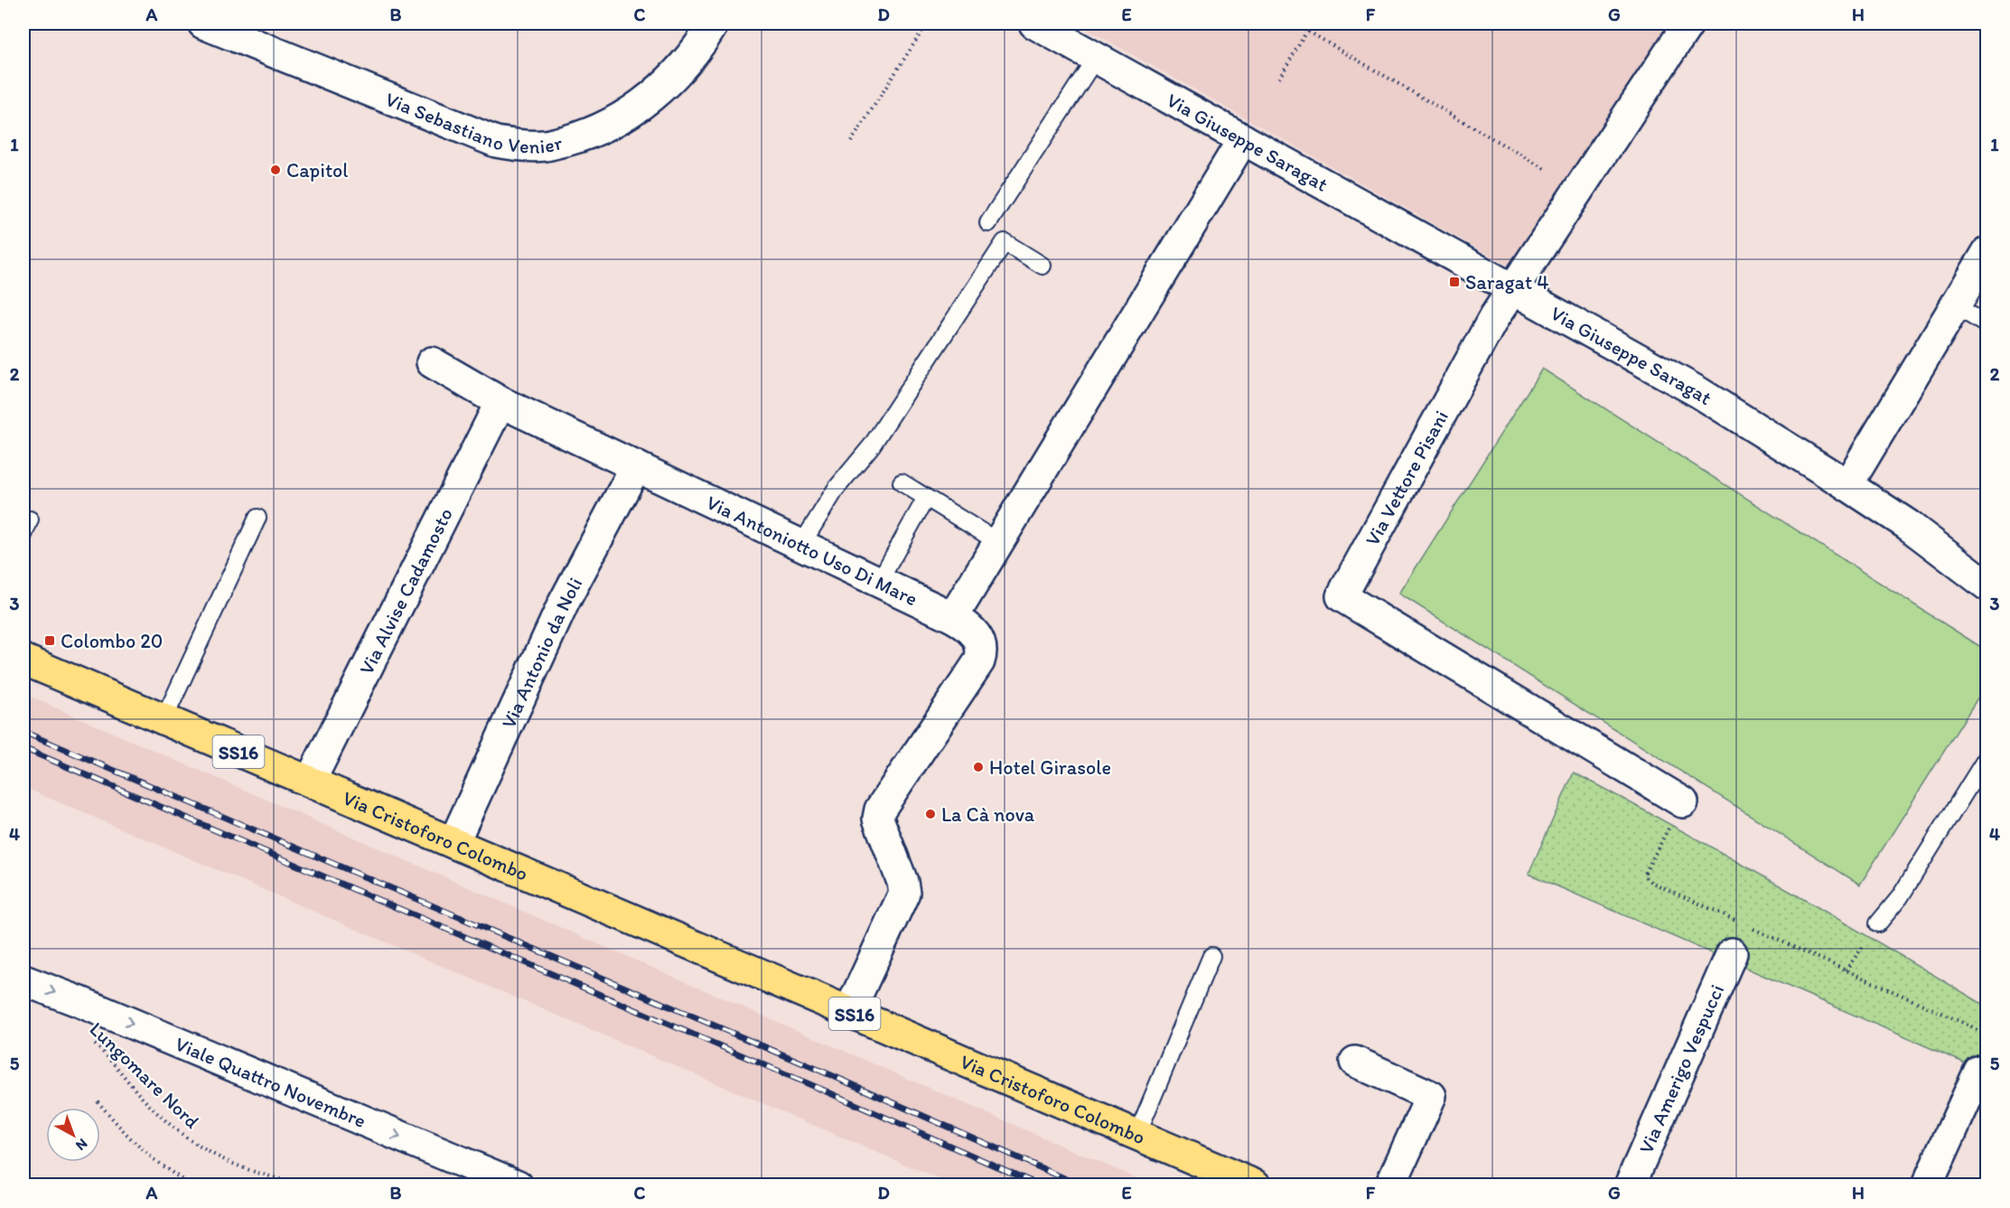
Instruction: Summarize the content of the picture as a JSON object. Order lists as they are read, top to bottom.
{
  "streets": {
    "main road": ["SS16", "Via Cristoforo Colombo"],
    "street": [
      "Via Sebastiano Venier",
      "Via Giuseppe Saragat",
      "Via Vettore Pisani",
      "Via Antoniotto Uso Di Mare",
      "Via Alvise Cadamosto",
      "Via Antonio da Noli",
      "Via Amerigo Vespucci",
      "Viale Quattro Novembre"
    ],
    "path": ["Lungomare Nord"]
  },
  "crossings": [
    ["Via Giuseppe Saragat", "Via Vettore Pisani"],
    ["Via Antoniotto Uso Di Mare", "Via Antonio da Noli"],
    ["Via Antoniotto Uso Di Mare", "Via Cristoforo Colombo"],
    ["Via Alvise Cadamosto", "Via Cristoforo Colombo"],
    ["Via Antonio da Noli", "Via Cristoforo Colombo"]
  ],
  "one_way": ["Viale Quattro Novembre"],
  "places": {
    "other": ["Capitol", "Hotel Girasole", "La Cà nova"],
    "transit": ["Saragat 4", "Colombo 20"]
  },
  "north": "bottom right",
  "grid": {
    "columns": [
      "A",
      "B",
      "C",
      "D",
      "E",
      "F",
      "G",
      "H"
    ],
    "rows": [
      "1",
      "2",
      "3",
      "4",
      "5"
    ]
  }
}
